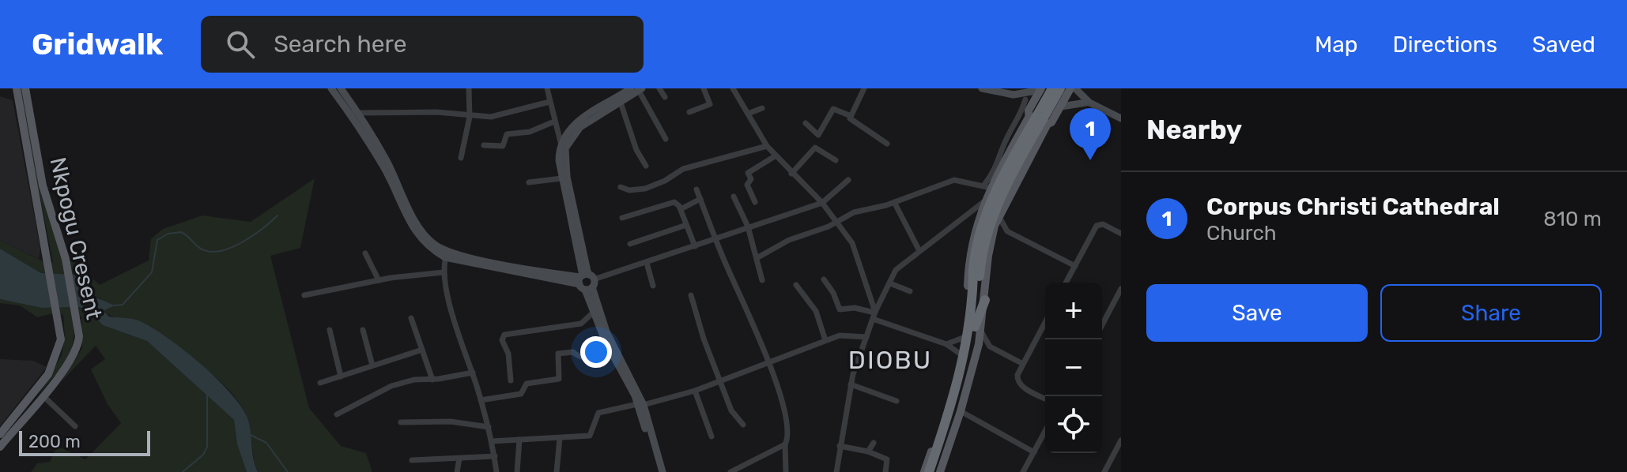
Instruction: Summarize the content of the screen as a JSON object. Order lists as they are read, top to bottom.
{
  "streets": {
    "main road": ["Nkpogu Cresent"]
  },
  "districts": ["DIOBU"],
  "scale_bar": "200 m",
  "page": {
    "header": "Gridwalk",
    "search": "Search here",
    "nav": ["Map", "Directions", "Saved"],
    "heading": "Nearby",
    "pins": "1",
    "list": [
      {
        "mark": "1",
        "name": "Corpus Christi Cathedral",
        "note": "Church",
        "value": "810 m"
      }
    ],
    "buttons": ["Save", "Share"],
    "map_buttons": ["+", "−"],
    "scale": "200 m"
  }
}
